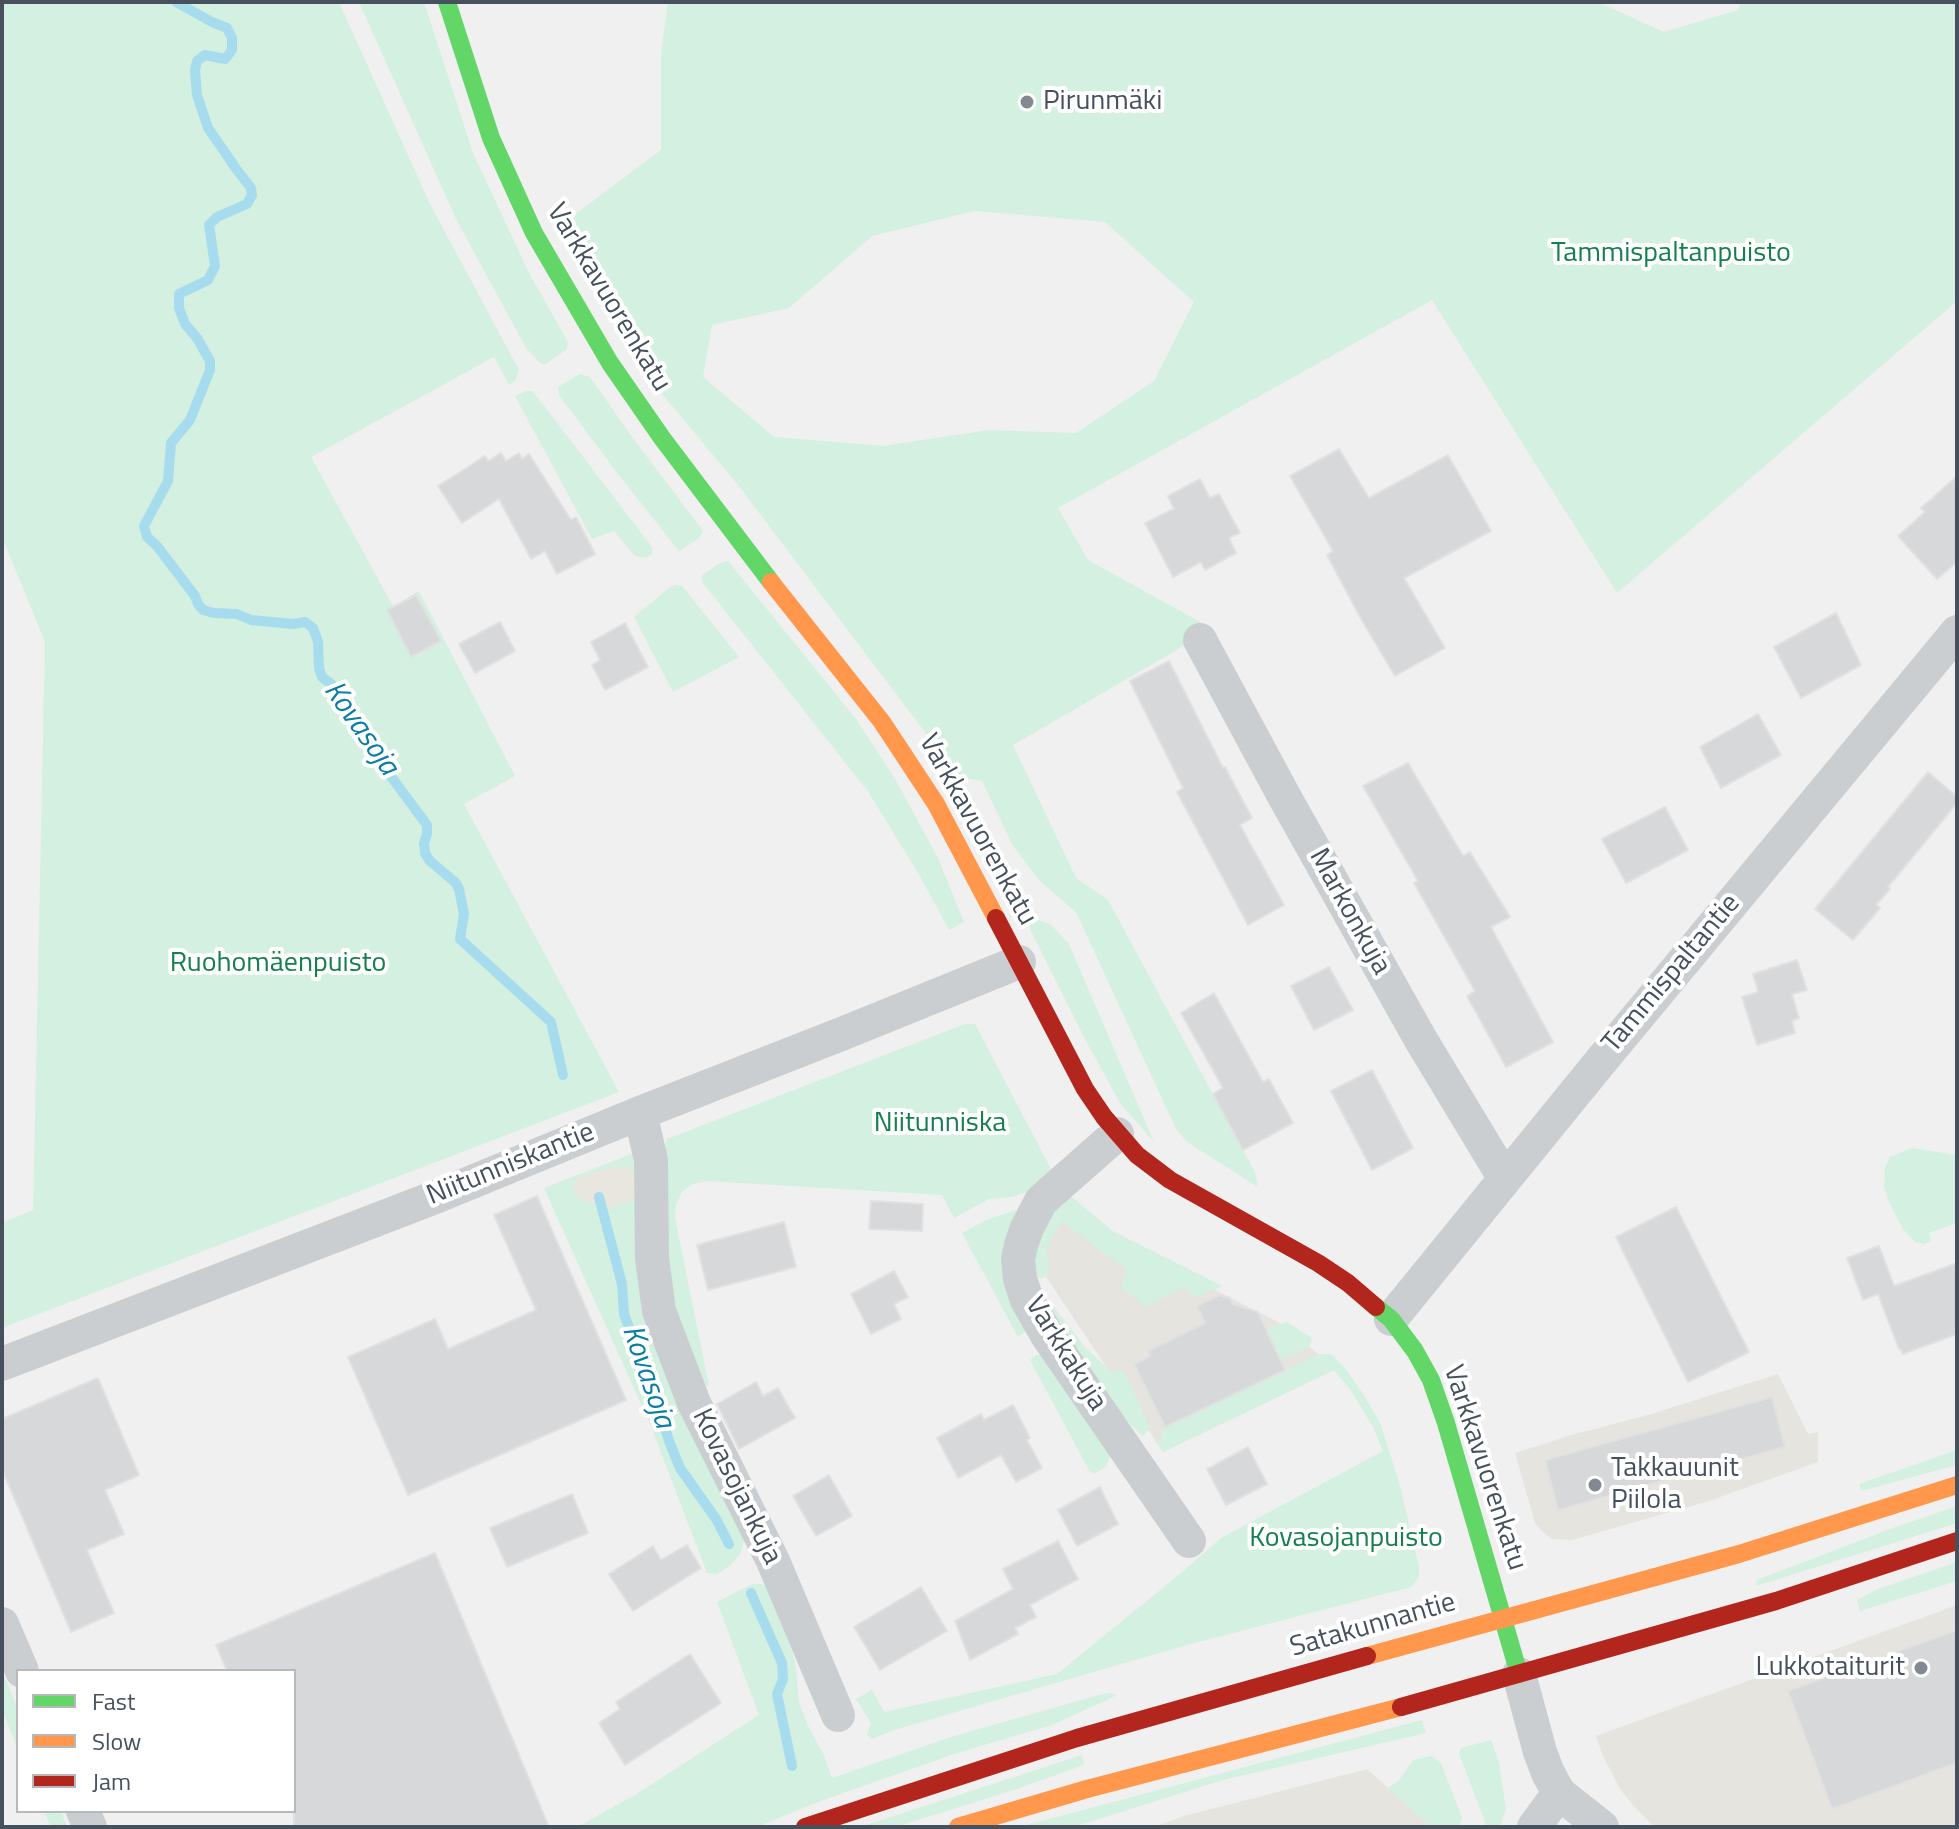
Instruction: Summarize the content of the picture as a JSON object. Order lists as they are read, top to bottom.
{
  "streets": {
    "main road": ["Varkkavuorenkatu", "Satakunnantie"],
    "street": [
      "Markonkuja",
      "Tammispaltantie",
      "Niitunniskantie",
      "Varkkakuja",
      "Kovasojankuja"
    ]
  },
  "crossings": [
    ["Varkkavuorenkatu", "Tammispaltantie"],
    ["Varkkavuorenkatu", "Niitunniskantie"],
    ["Varkkavuorenkatu", "Varkkakuja"],
    ["Varkkavuorenkatu", "Satakunnantie"],
    ["Markonkuja", "Tammispaltantie"],
    ["Niitunniskantie", "Kovasojankuja"]
  ],
  "water": ["Kovasoja"],
  "parks": [
    "Tammispaltanpuisto",
    "Ruohomäenpuisto",
    "Niitunniska",
    "Kovasojanpuisto"
  ],
  "places": ["Pirunmäki", "Takkauunit Piilola", "Lukkotaiturit"],
  "legend": ["Fast", "Slow", "Jam"]
}
